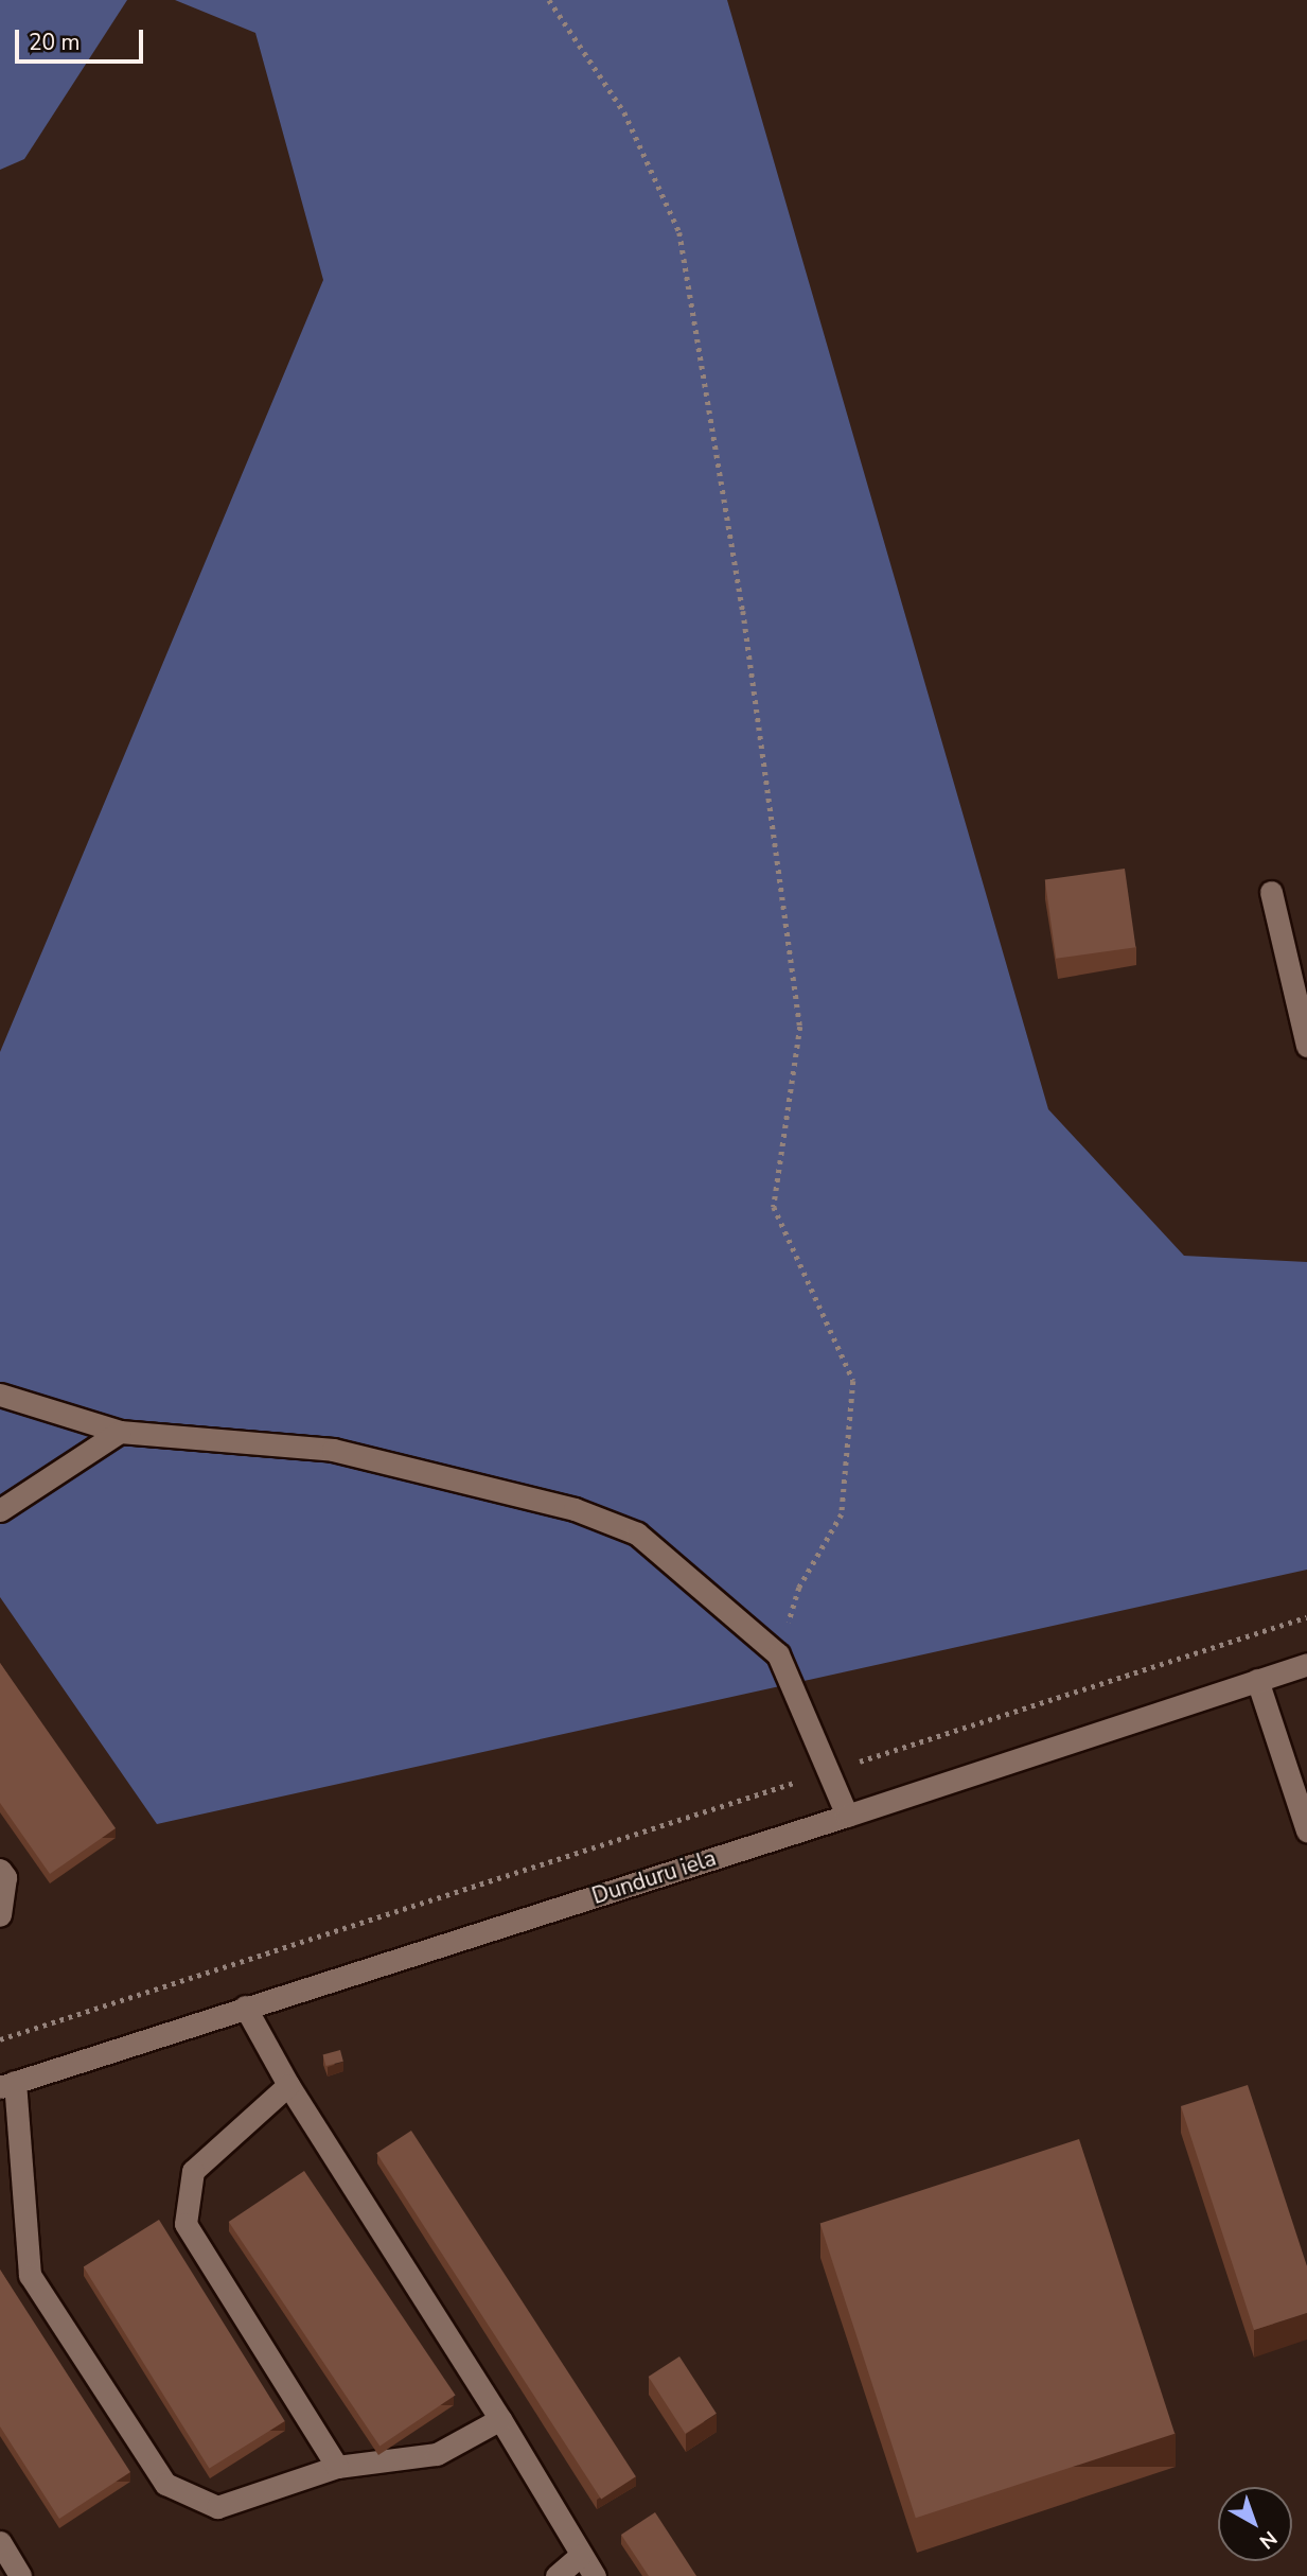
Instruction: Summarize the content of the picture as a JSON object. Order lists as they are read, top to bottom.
{
  "streets": {
    "street": ["Dunduru iela"]
  },
  "scale_bar": "20 m",
  "north": "bottom right"
}
